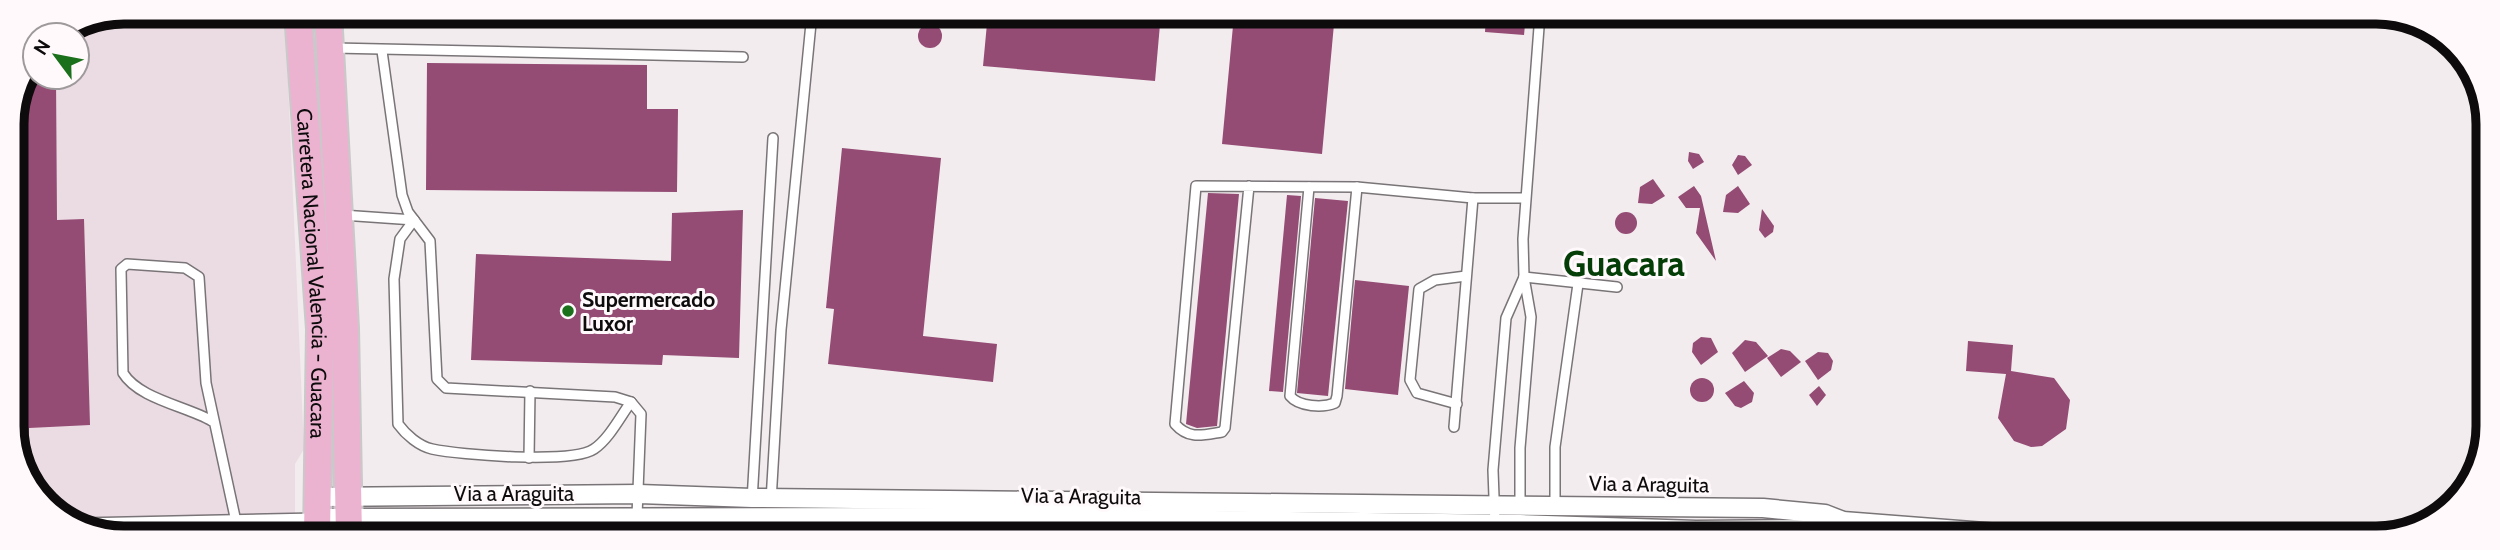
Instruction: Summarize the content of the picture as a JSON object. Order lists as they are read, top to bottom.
{
  "streets": {
    "main road": ["Carretera Nacional Valencia - Guacara"],
    "street": ["Via a Araguita"]
  },
  "crossings": [
    ["Carretera Nacional Valencia - Guacara", "Via a Araguita"]
  ],
  "districts": ["Guacara"],
  "places": ["Supermercado Luxor"],
  "north": "top left"
}
